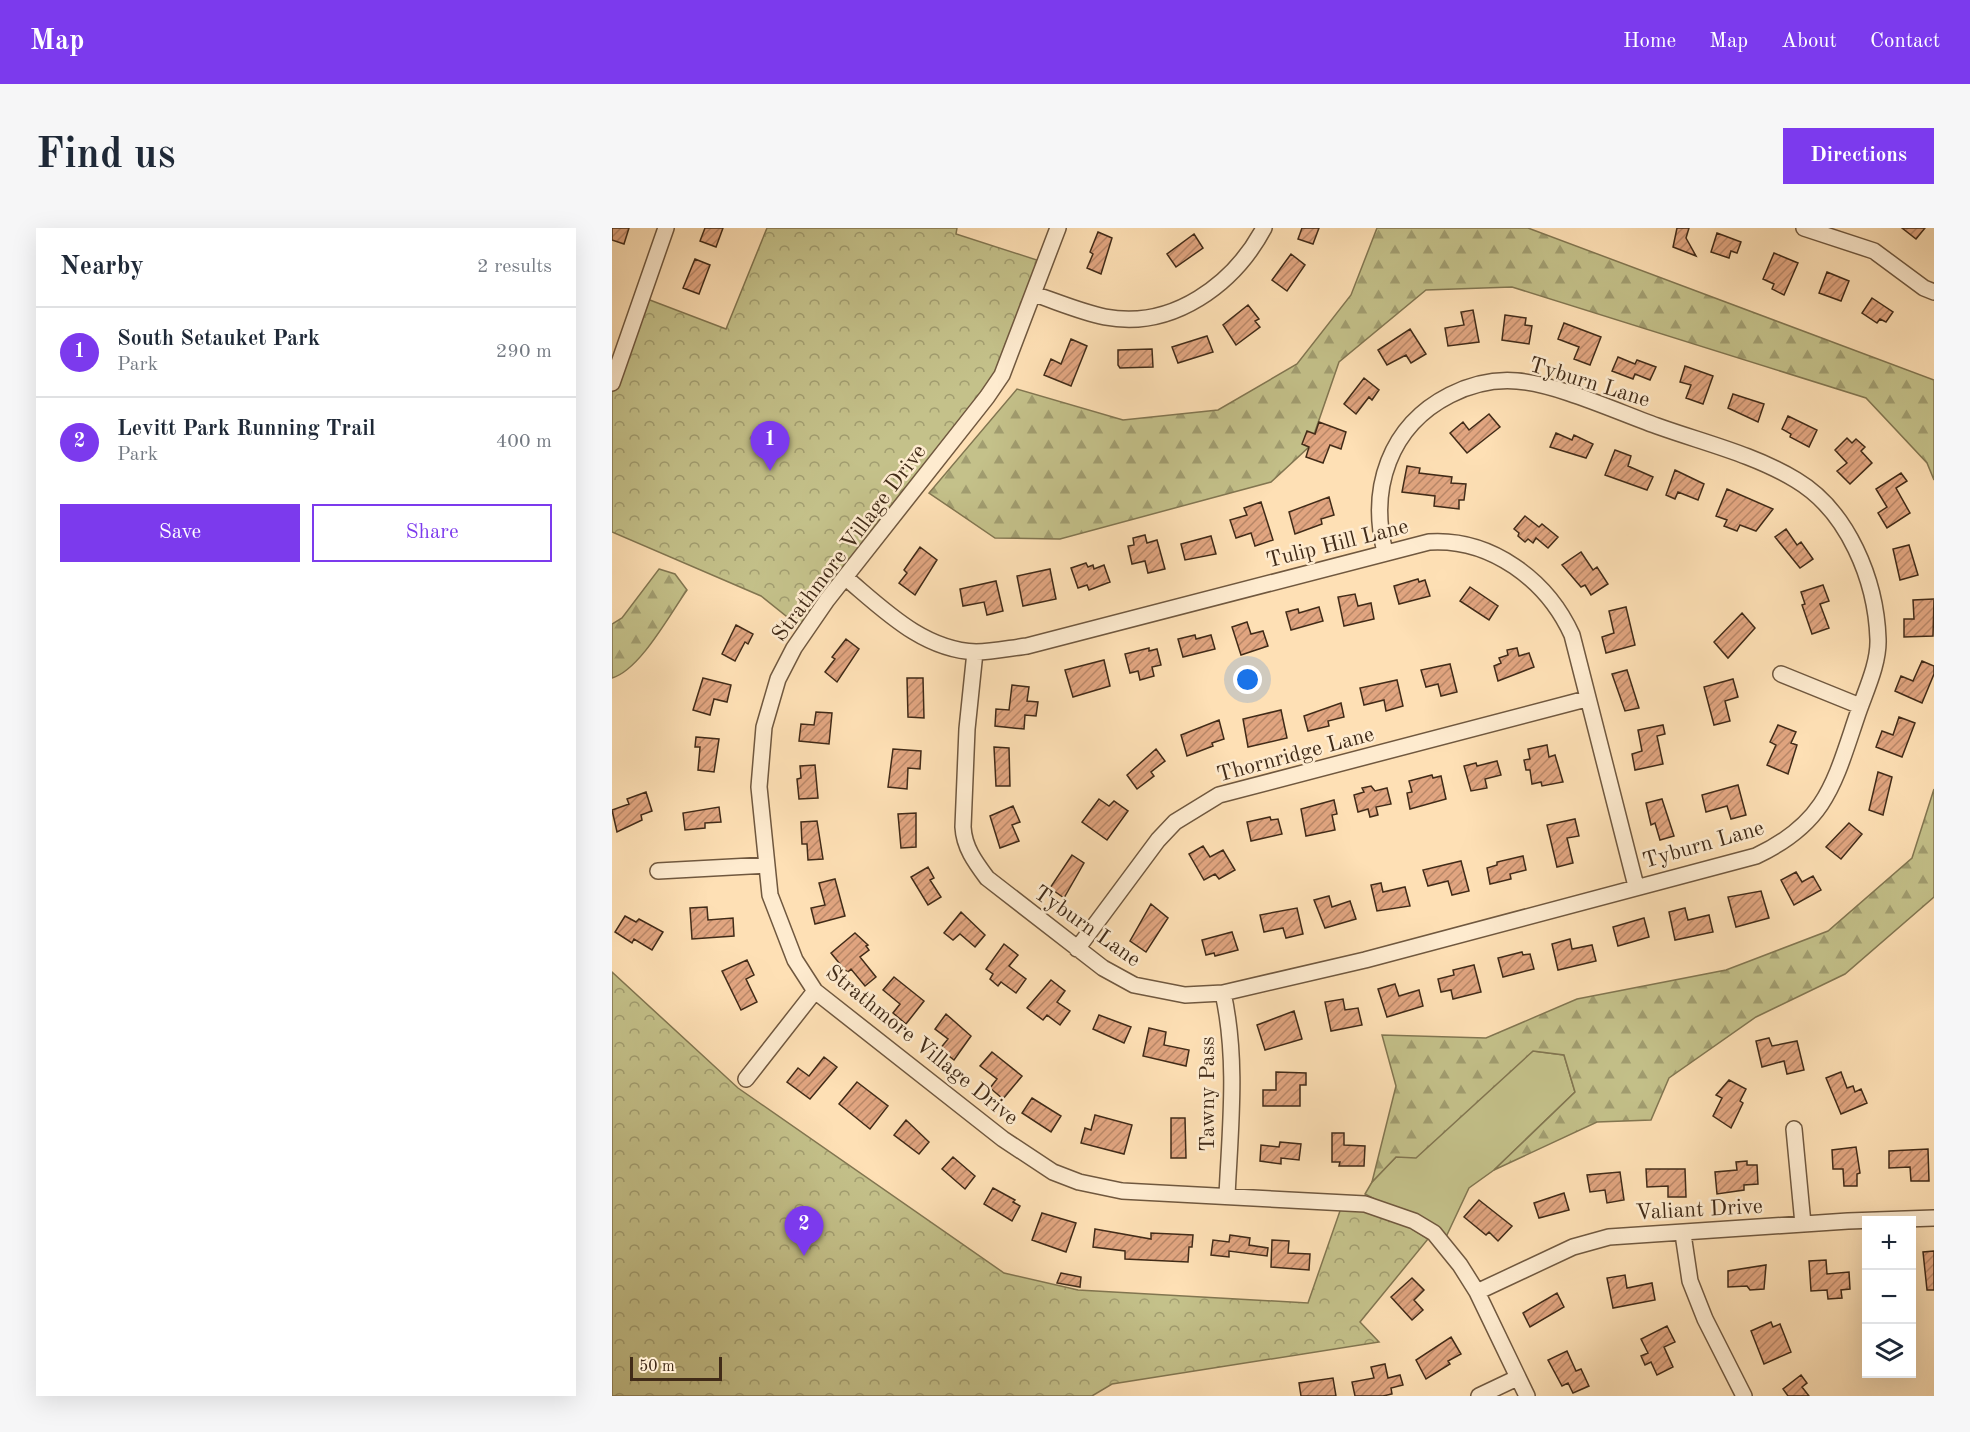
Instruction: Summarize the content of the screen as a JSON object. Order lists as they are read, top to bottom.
{
  "streets": {
    "street": [
      "Tyburn Lane",
      "Strathmore Village Drive",
      "Tulip Hill Lane",
      "Thornridge Lane",
      "Tawny Pass",
      "Valiant Drive"
    ]
  },
  "crossings": [
    ["Tyburn Lane", "Tulip Hill Lane"],
    ["Tyburn Lane", "Thornridge Lane"],
    ["Tyburn Lane", "Tawny Pass"],
    ["Strathmore Village Drive", "Tulip Hill Lane"],
    ["Strathmore Village Drive", "Tawny Pass"],
    ["Strathmore Village Drive", "Valiant Drive"],
    ["Tulip Hill Lane", "Thornridge Lane"]
  ],
  "scale_bar": "50 m",
  "page": {
    "header": "Map",
    "nav": [
      "Home",
      "Map",
      "About",
      "Contact"
    ],
    "buttons": [
      "Directions",
      ["Save", "Share"]
    ],
    "title": "Find us",
    "heading": ["Nearby", "2 results"],
    "list": [
      {
        "mark": "1",
        "name": "South Setauket Park",
        "note": "Park",
        "value": "290 m"
      },
      {
        "mark": "2",
        "name": "Levitt Park Running Trail",
        "note": "Park",
        "value": "400 m"
      }
    ],
    "pins": ["1", "2"],
    "map_buttons": ["+", "−"],
    "scale": "50 m"
  }
}
